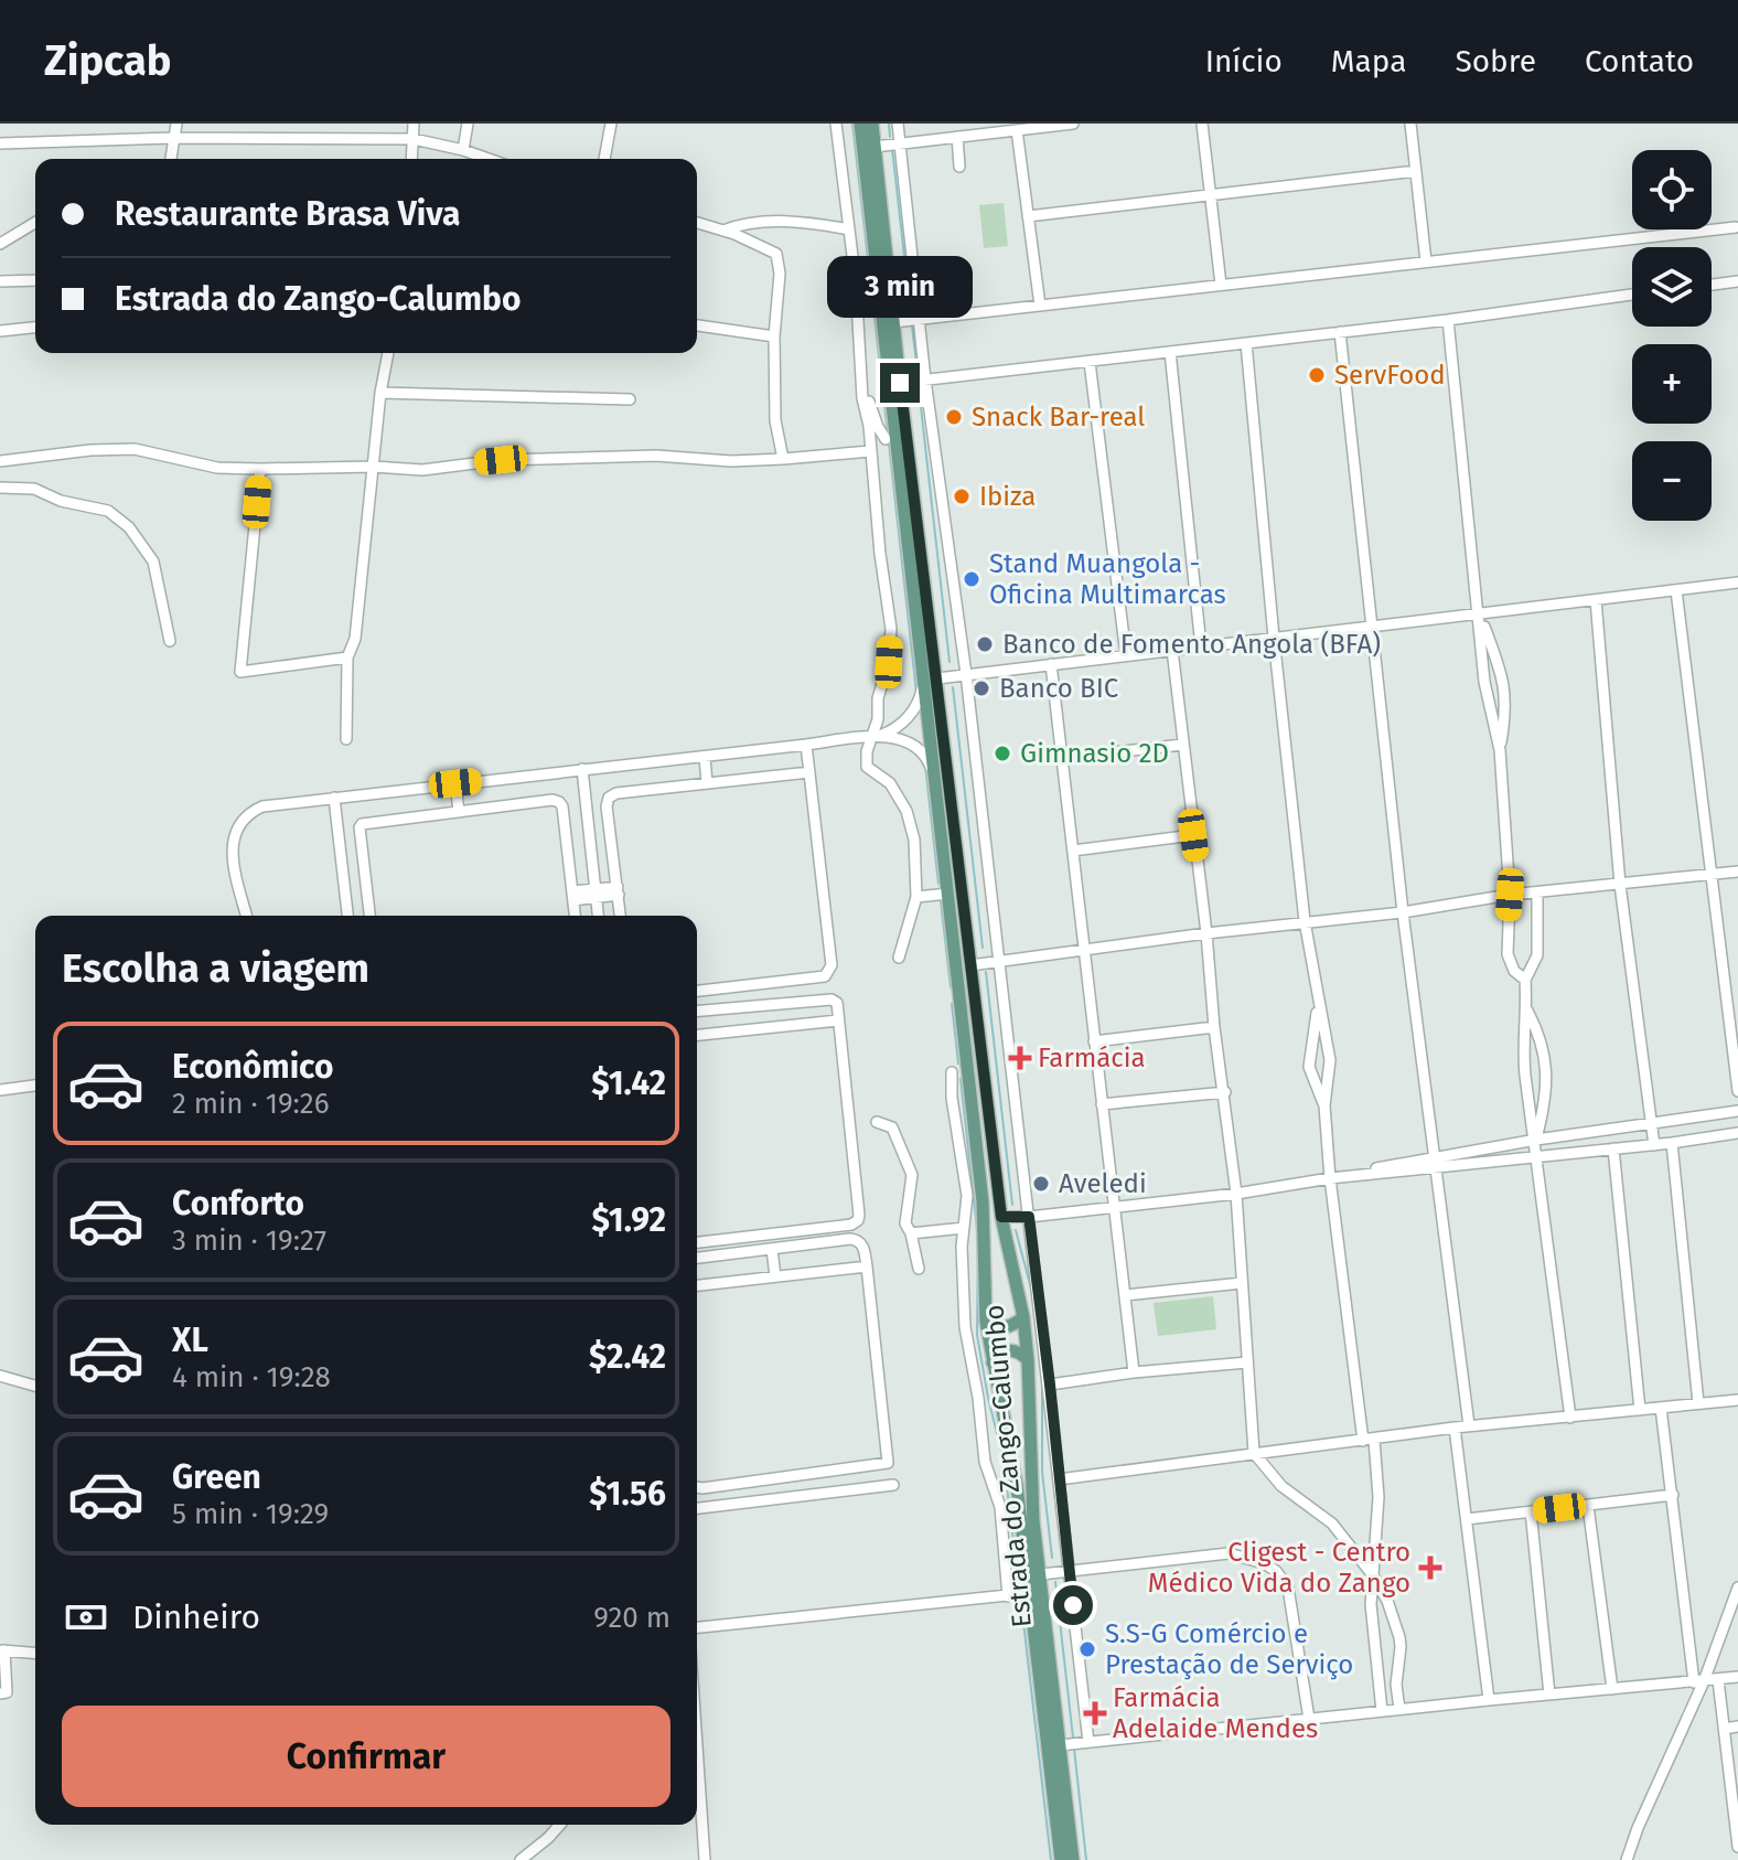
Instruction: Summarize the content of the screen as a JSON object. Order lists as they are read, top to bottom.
{
  "streets": {
    "main road": ["Estrada do Zango-Calumbo"]
  },
  "places": {
    "other": [
      "ServFood",
      "Snack Bar-real",
      "Ibiza",
      "Stand Muangola - Oficina Multimarcas",
      "Banco de Fomento Angola (BFA)",
      "Banco BIC",
      "Gimnasio 2D",
      "Aveledi",
      "S.S-G Comércio e Prestação de Serviço"
    ],
    "health": ["Farmácia", "Cligest - Centro Médico Vida do Zango", "Farmácia Adelaide Mendes"]
  },
  "page": {
    "header": "Zipcab",
    "nav": [
      "Início",
      "Mapa",
      "Sobre",
      "Contato"
    ],
    "map_buttons": ["+", "−"],
    "banner": ["Restaurante Brasa Viva", "Estrada do Zango-Calumbo"],
    "bubble": "3 min",
    "heading": "Escolha a viagem",
    "list": [
      {
        "name": "Econômico",
        "note": "2 min · 19:26",
        "value": "$1.42"
      },
      {
        "name": "Conforto",
        "note": "3 min · 19:27",
        "value": "$1.92"
      },
      {
        "name": "XL",
        "note": "4 min · 19:28",
        "value": "$2.42"
      },
      {
        "name": "Green",
        "note": "5 min · 19:29",
        "value": "$1.56"
      }
    ],
    "pay": ["Dinheiro", "920 m"],
    "buttons": "Confirmar"
  }
}
